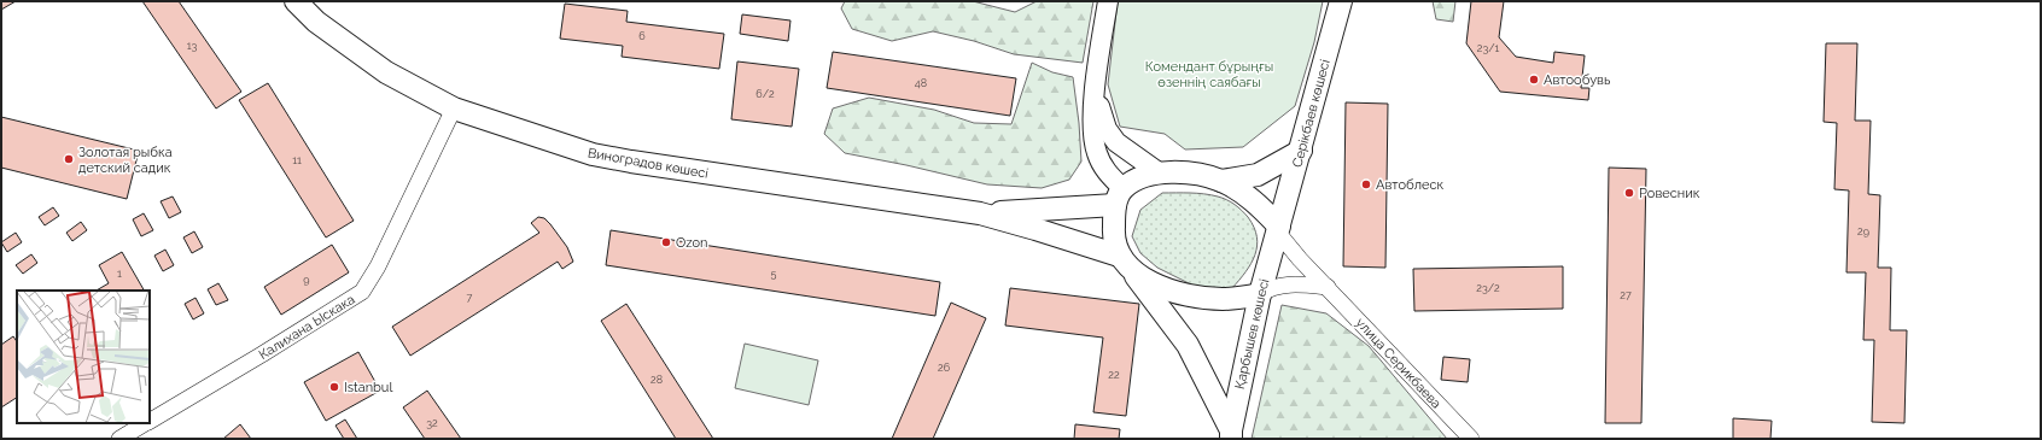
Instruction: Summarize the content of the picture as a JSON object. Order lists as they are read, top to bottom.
{
  "streets": {
    "main road": ["Серікбаев көшесі", "Виноградов көшесі", "Қарбышев көшесі"],
    "street": ["Калихана Ыскака", "улица Серикбаева"]
  },
  "crossings": [
    ["Серікбаев көшесі", "Қарбышев көшесі"],
    ["Серікбаев көшесі", "улица Серикбаева"],
    ["Виноградов көшесі", "Калихана Ыскака"],
    ["Қарбышев көшесі", "улица Серикбаева"]
  ],
  "parks": ["Комендант бұрыңғы өзеннің саябағы"],
  "places": [
    "Автообувь",
    "Золотая рыбка детский садик",
    "Автоблеск",
    "Ровесник",
    "Ozon",
    "Istanbul"
  ],
  "house_numbers": [
    "6",
    "13",
    "23/1",
    "48",
    "6/2",
    "11",
    "29",
    "1",
    "5",
    "9",
    "23/2",
    "27",
    "7",
    "26",
    "22",
    "28",
    "32"
  ]
}
